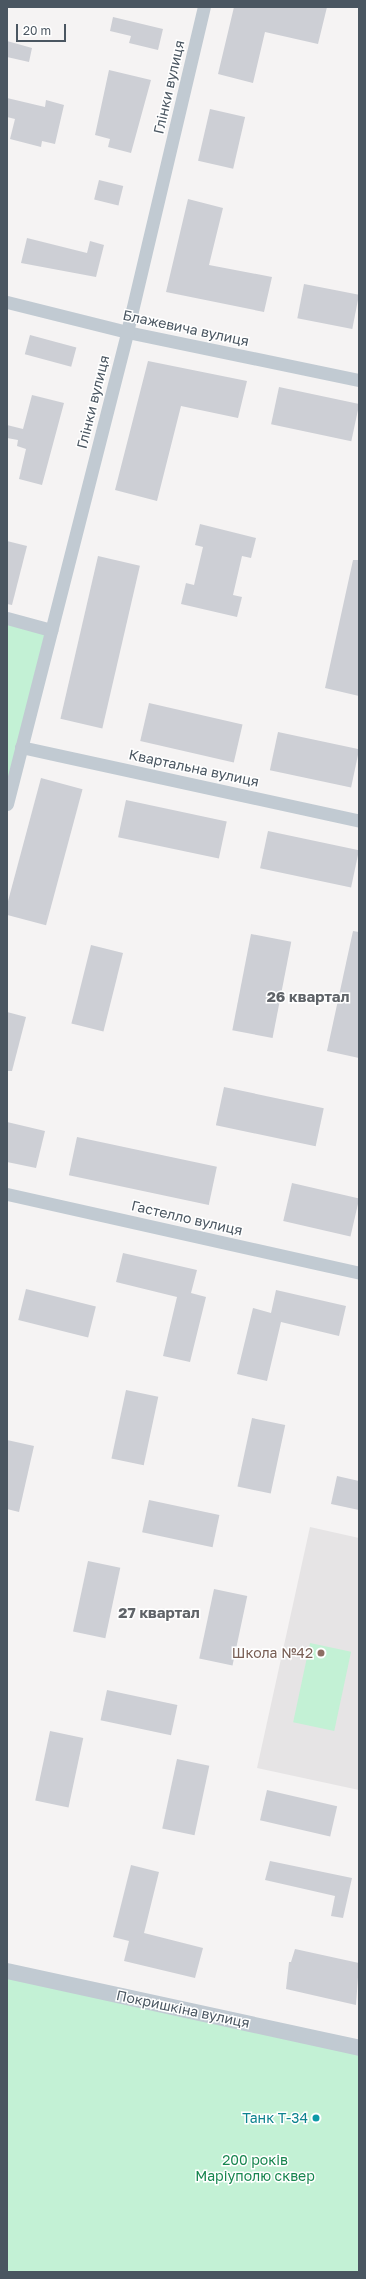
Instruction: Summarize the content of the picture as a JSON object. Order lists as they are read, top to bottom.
{
  "streets": {
    "street": [
      "Глінки вулиця",
      "Блажевича вулиця",
      "Квартальна вулиця",
      "Гастелло вулиця",
      "Покришкіна вулиця"
    ]
  },
  "crossings": [
    ["Глінки вулиця", "Блажевича вулиця"],
    ["Глінки вулиця", "Квартальна вулиця"]
  ],
  "districts": ["26 квартал", "27 квартал"],
  "parks": ["200 років Маріуполю сквер"],
  "places": ["Школа №42", "Танк Т-34"],
  "scale_bar": "20 m"
}
